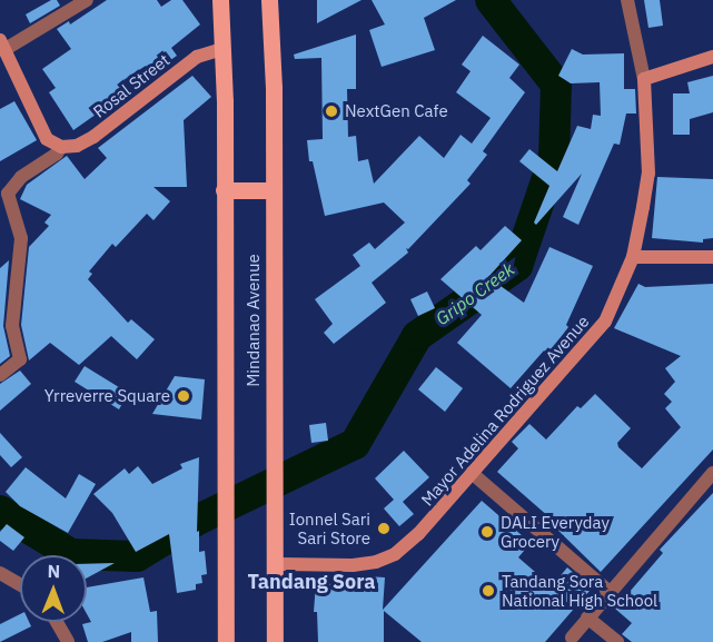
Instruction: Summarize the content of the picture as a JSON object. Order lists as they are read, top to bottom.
{
  "streets": {
    "main road": ["Mindanao Avenue"],
    "street": ["Rosal Street", "Mayor Adelina Rodriguez Avenue"]
  },
  "crossings": [
    ["Rosal Street", "Mindanao Avenue"],
    ["Mindanao Avenue", "Mayor Adelina Rodriguez Avenue"]
  ],
  "districts": ["Tandang Sora"],
  "water": ["Gripo Creek"],
  "places": [
    "NextGen Cafe",
    "Yrreverre Square",
    "Ionnel Sari Sari Store",
    "DALI Everyday Grocery",
    "Tandang Sora National High School"
  ],
  "north": "top"
}
